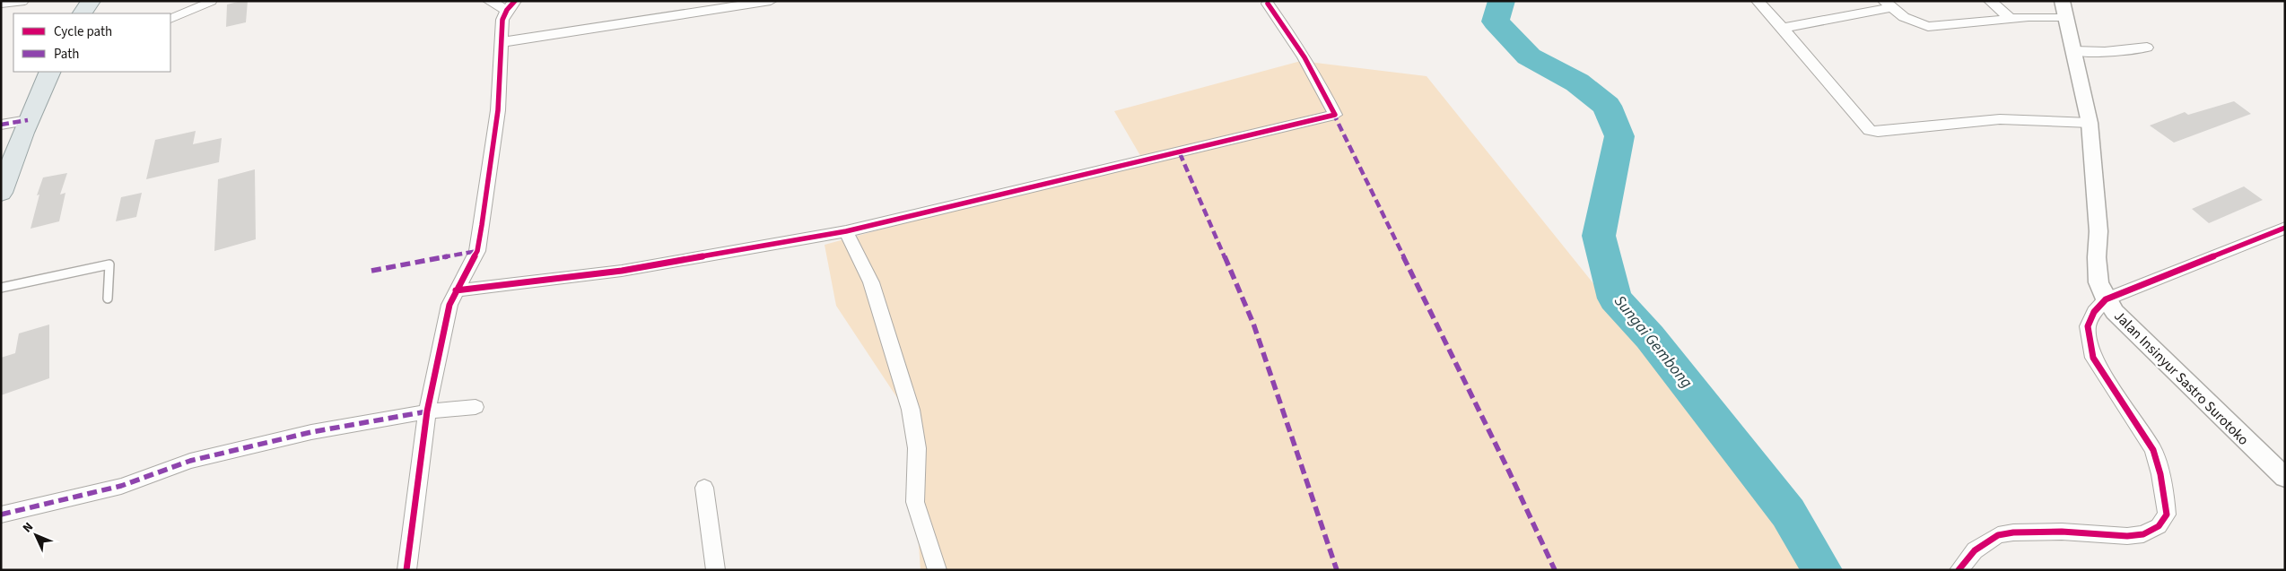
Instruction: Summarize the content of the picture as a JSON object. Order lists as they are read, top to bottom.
{
  "streets": {
    "street": ["Jalan Insinyur Sastro Surotoko"]
  },
  "water": ["Sungai Gembong"],
  "legend": ["Cycle path", "Path"],
  "north": "top left"
}
